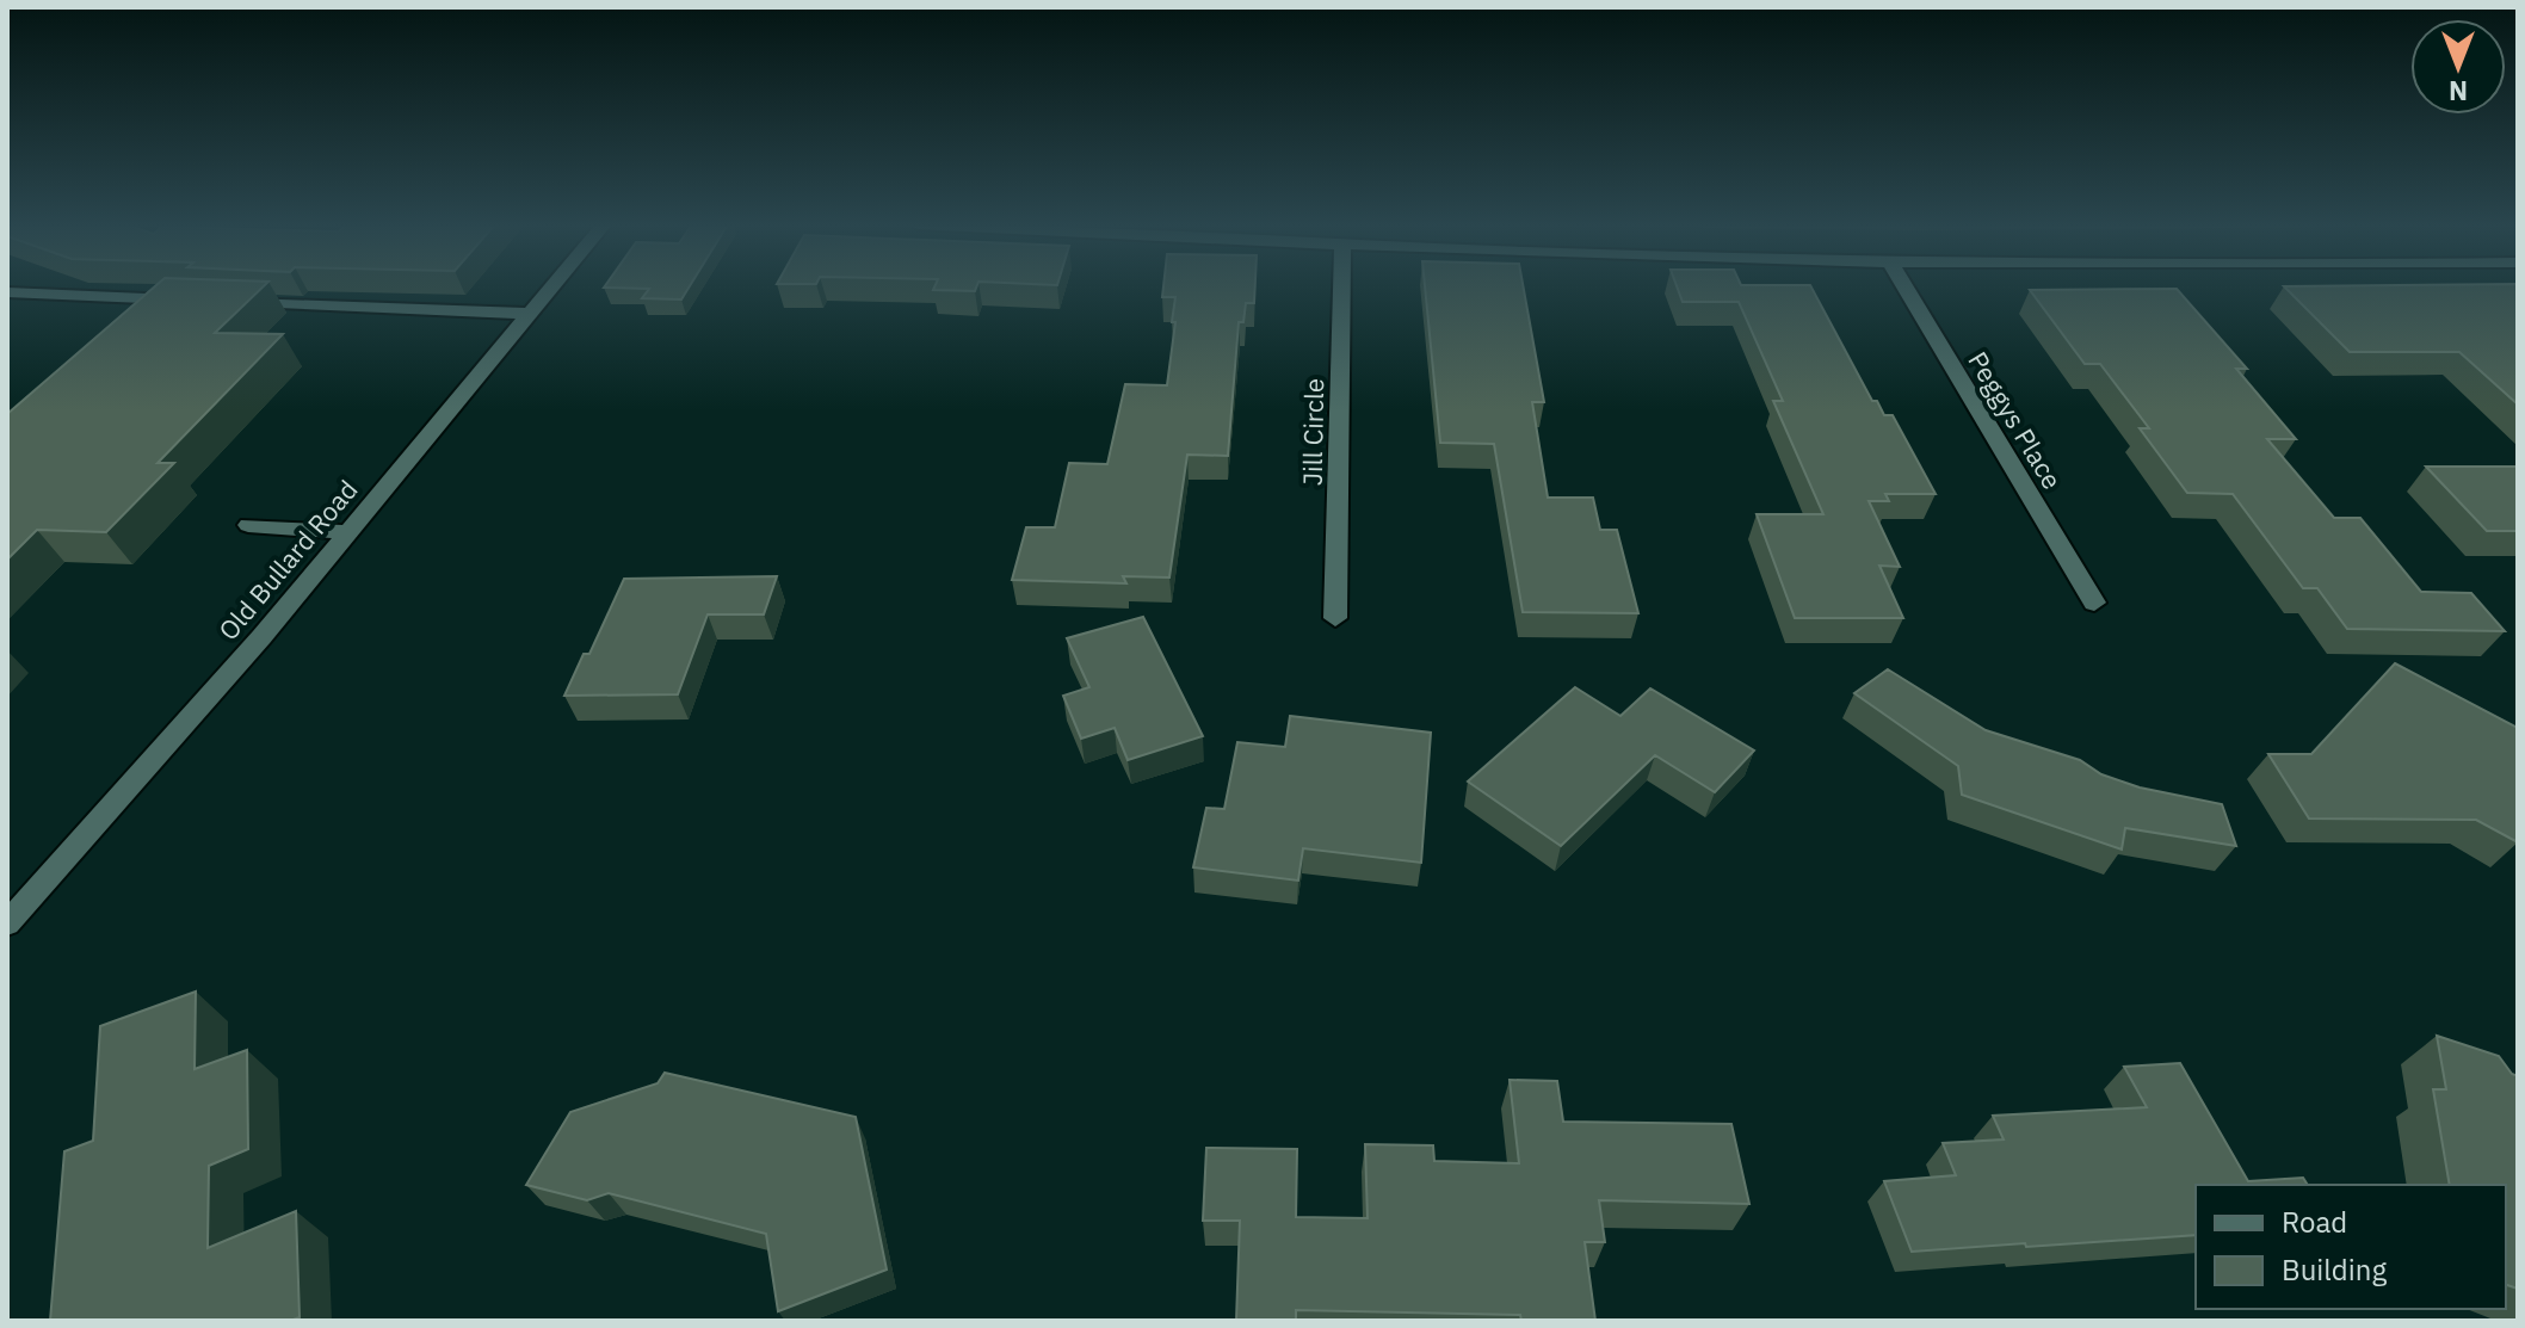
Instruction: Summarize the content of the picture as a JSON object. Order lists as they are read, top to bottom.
{
  "streets": {
    "street": ["Peggys Place", "Jill Circle", "Old Bullard Road"]
  },
  "legend": ["Road", "Building"],
  "north": "bottom"
}
